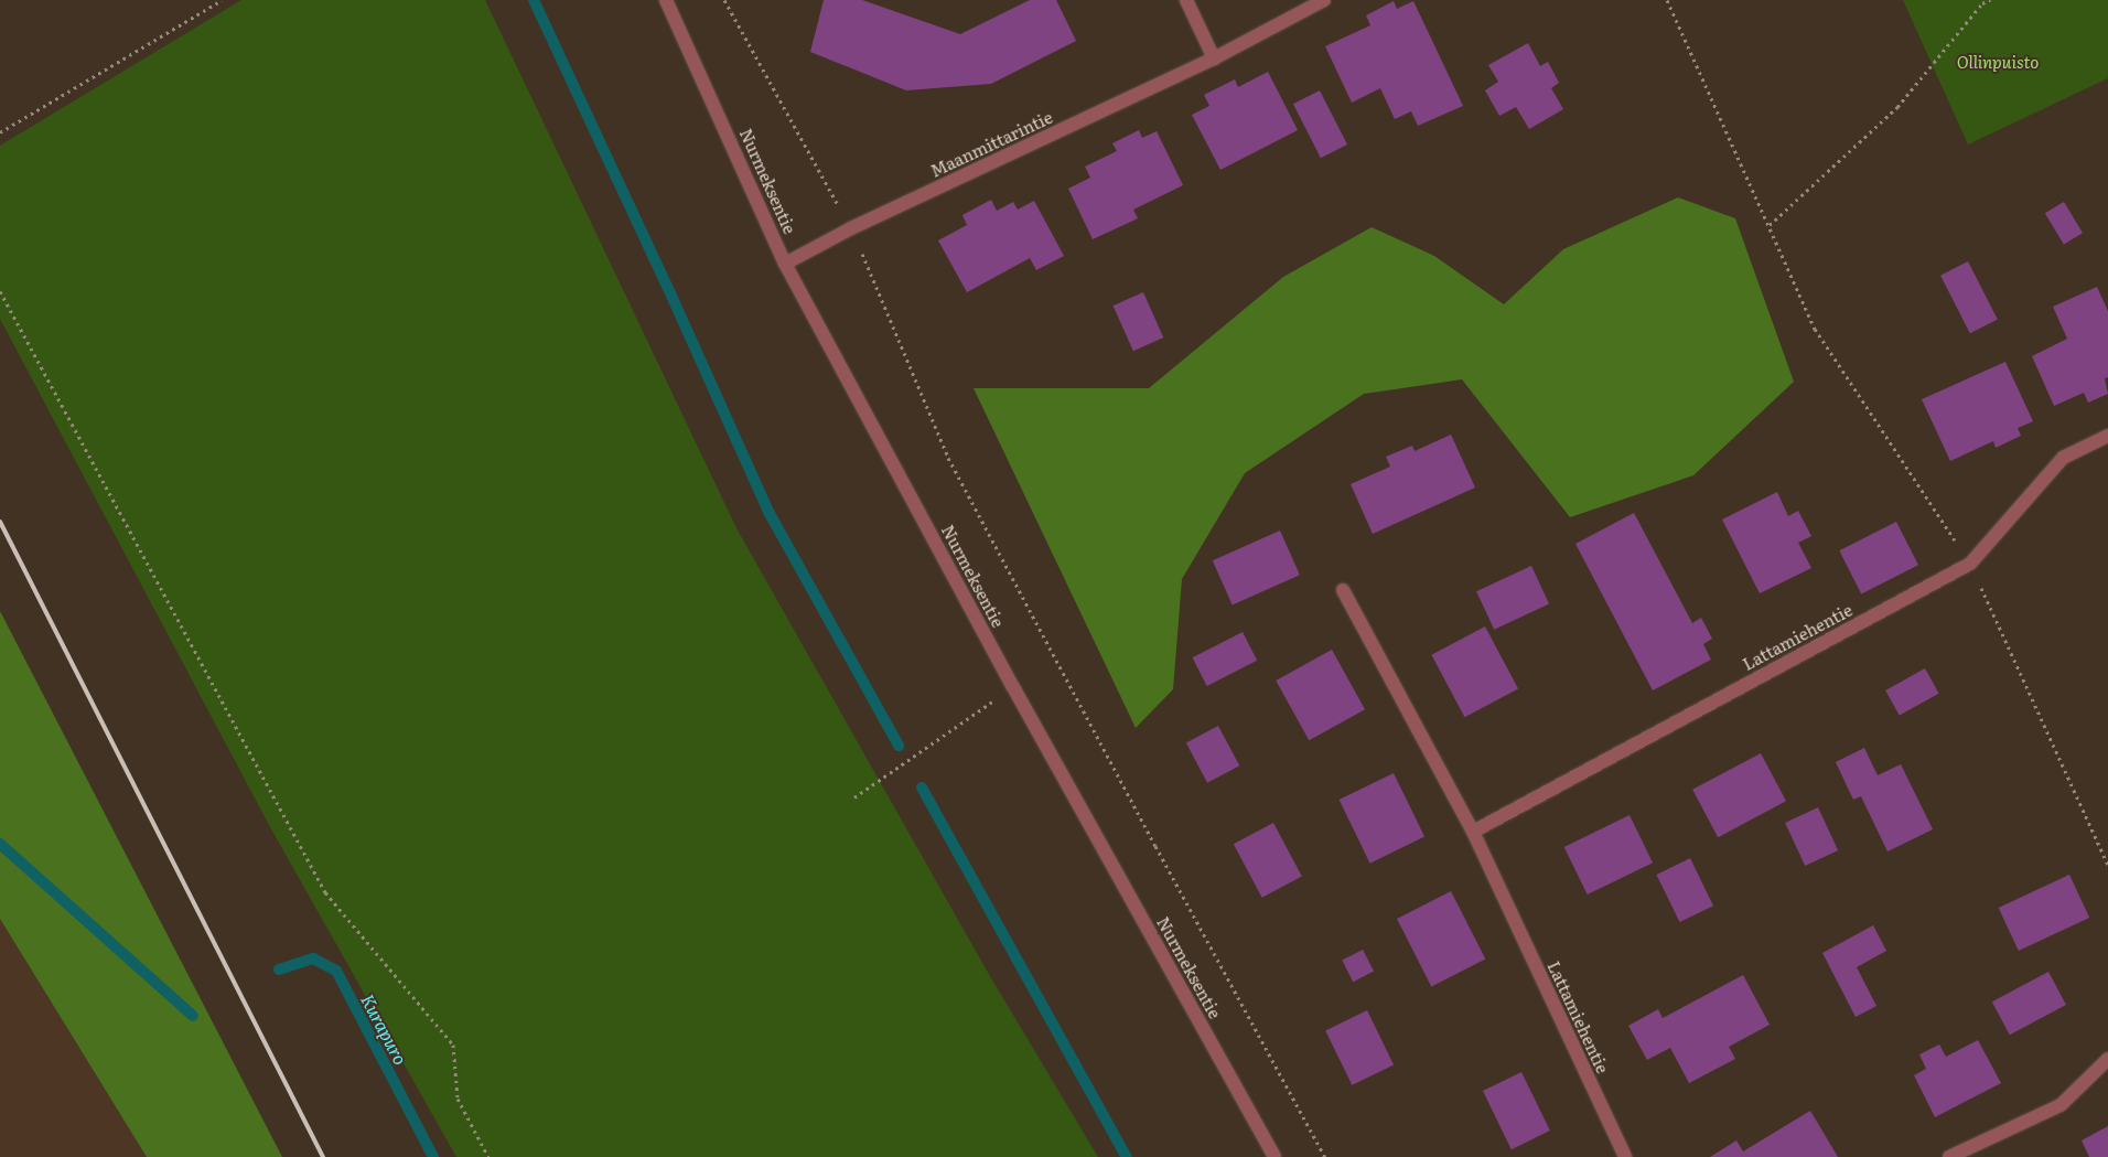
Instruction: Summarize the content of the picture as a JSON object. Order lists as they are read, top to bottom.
{
  "streets": {
    "street": ["Maanmittarintie", "Nurmeksentie", "Lattamiehentie"]
  },
  "crossings": [
    ["Maanmittarintie", "Nurmeksentie"]
  ],
  "water": ["Kurapuro"],
  "parks": ["Ollinpuisto"]
}
